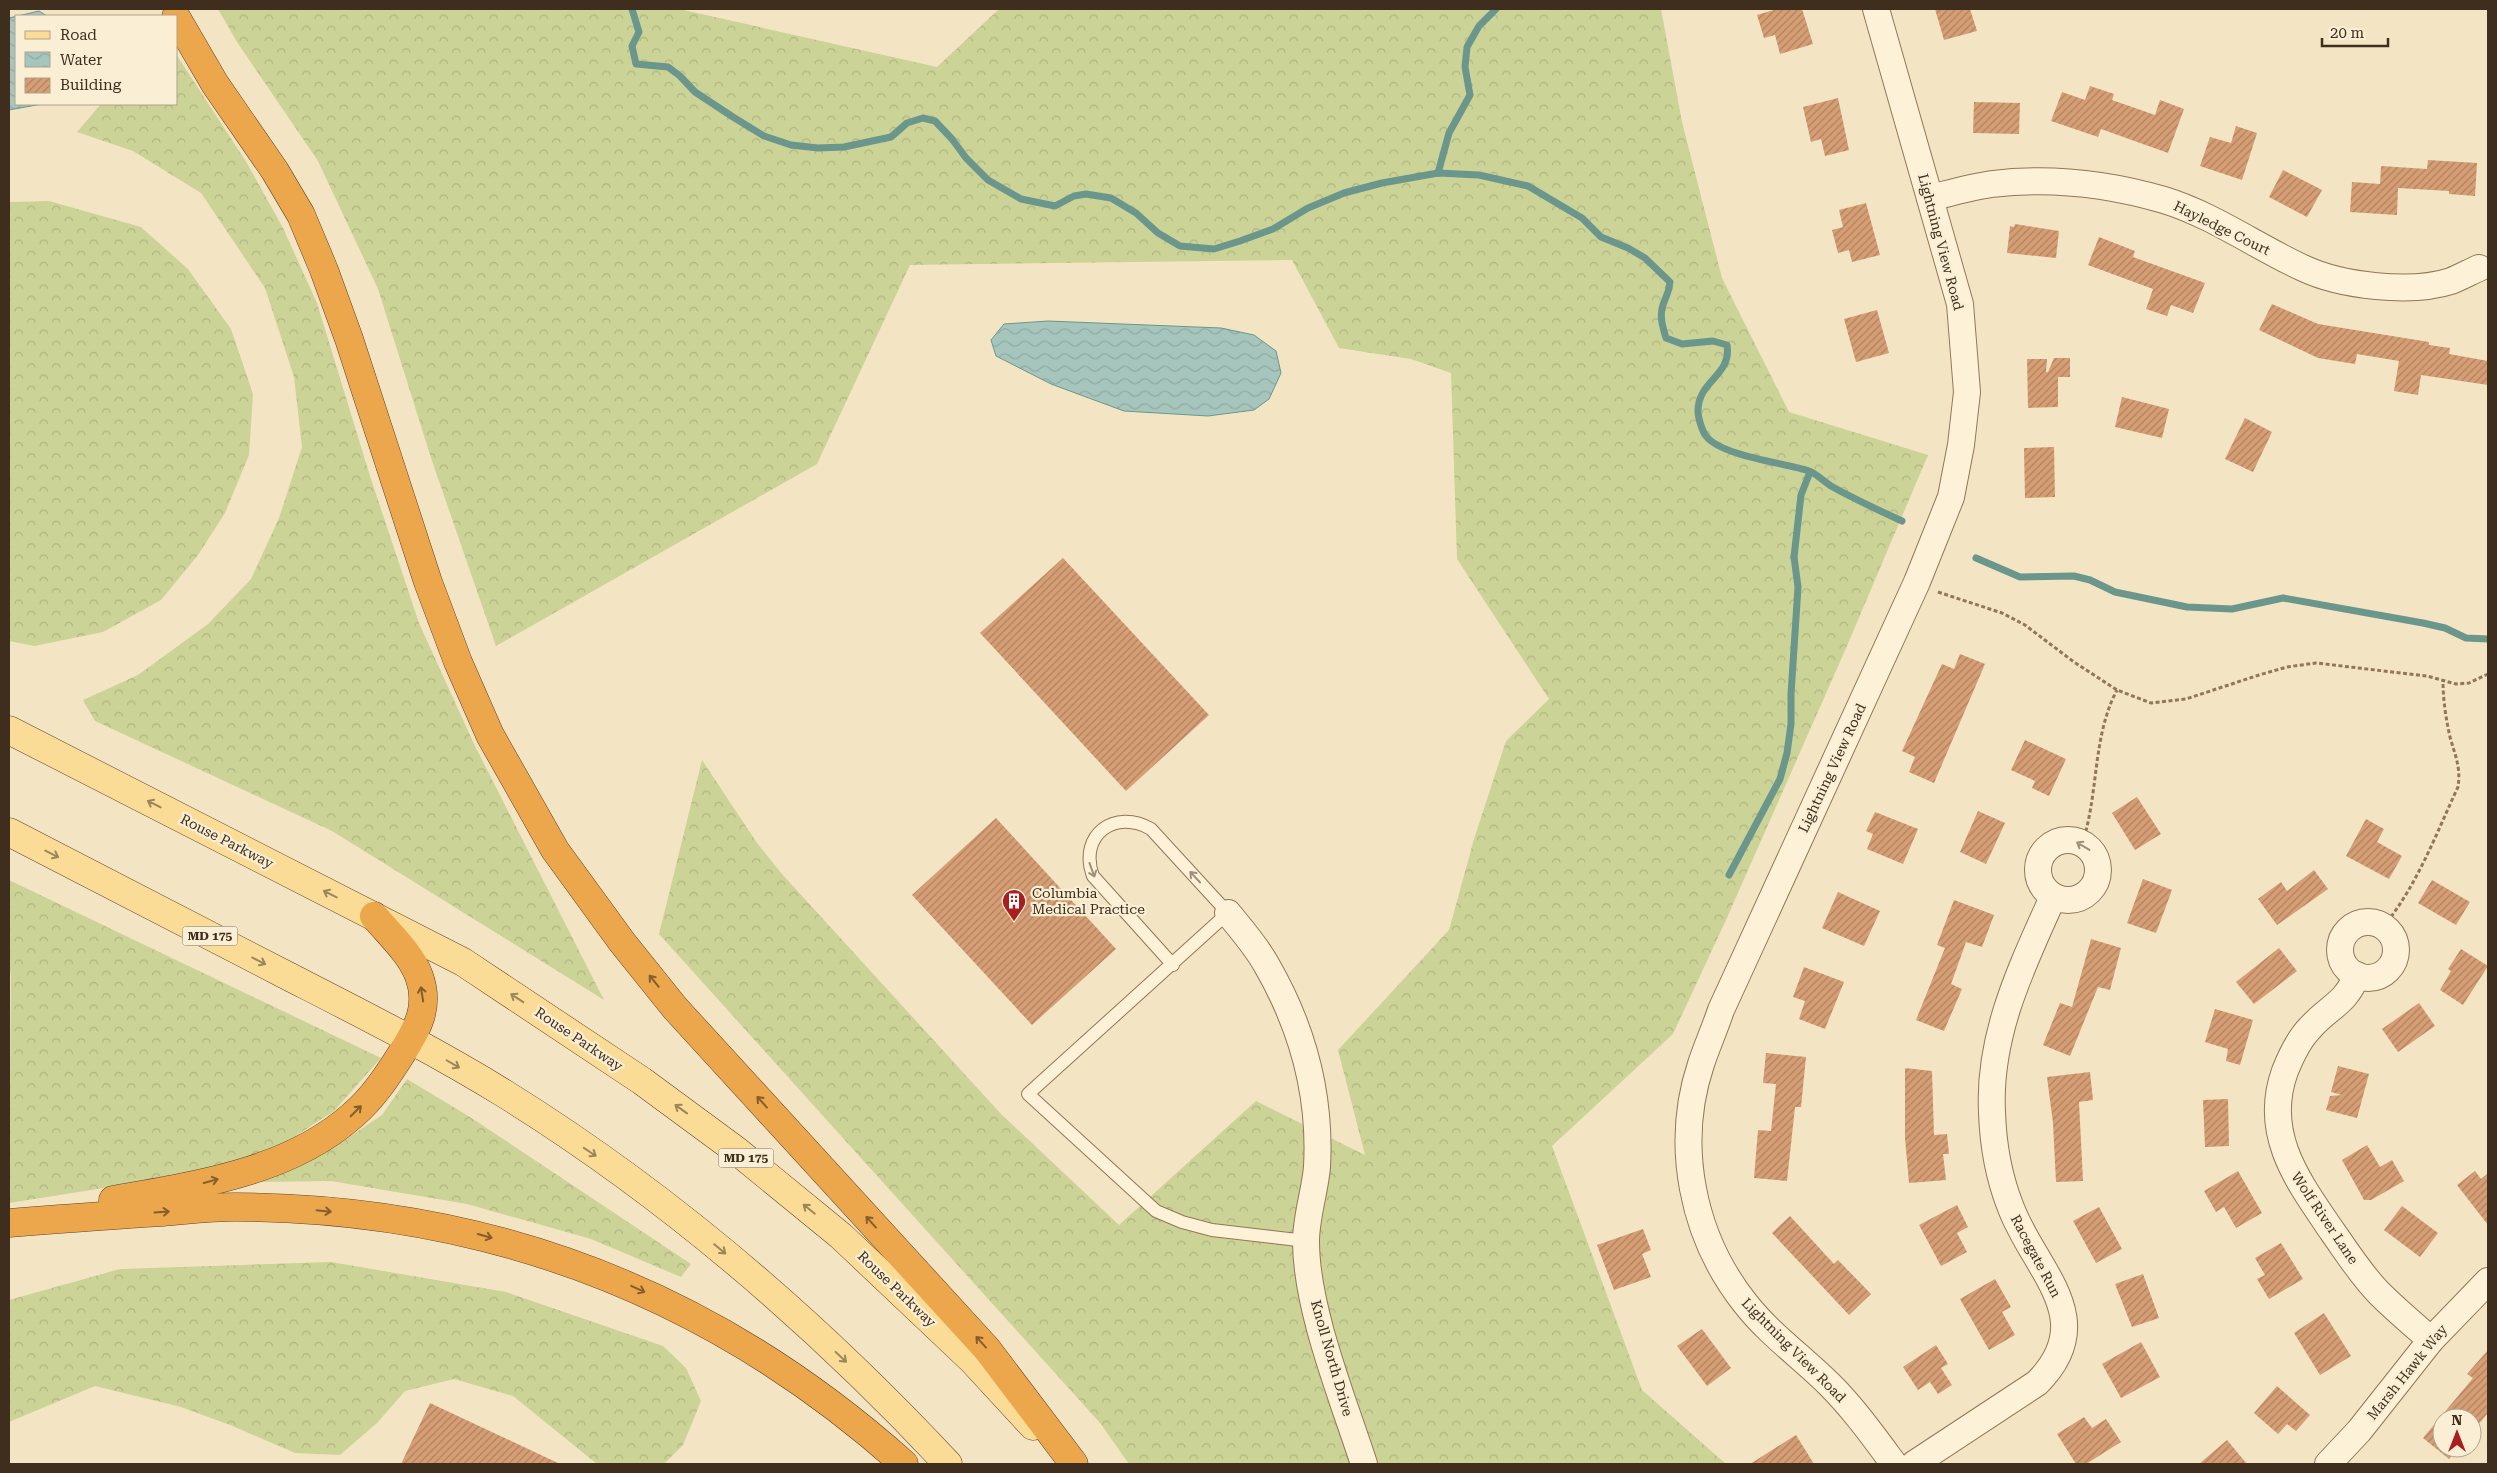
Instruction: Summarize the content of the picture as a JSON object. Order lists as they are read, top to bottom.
{
  "streets": {
    "main road": ["Rouse Parkway", "MD 175"],
    "street": [
      "Hayledge Court",
      "Lightning View Road",
      "Wolf River Lane",
      "Racegate Run",
      "Knoll North Drive",
      "Marsh Hawk Way"
    ]
  },
  "crossings": [
    ["Hayledge Court", "Lightning View Road"],
    ["Wolf River Lane", "Marsh Hawk Way"]
  ],
  "places": {
    "building": ["Columbia Medical Practice"]
  },
  "legend": ["Road", "Water", "Building"],
  "scale_bar": "20 m",
  "north": "top"
}
